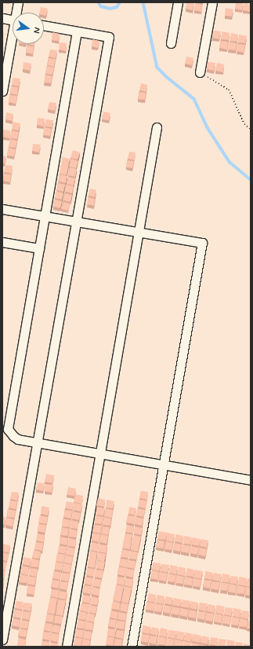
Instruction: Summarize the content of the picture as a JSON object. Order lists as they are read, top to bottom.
{
  "north": "right"
}
